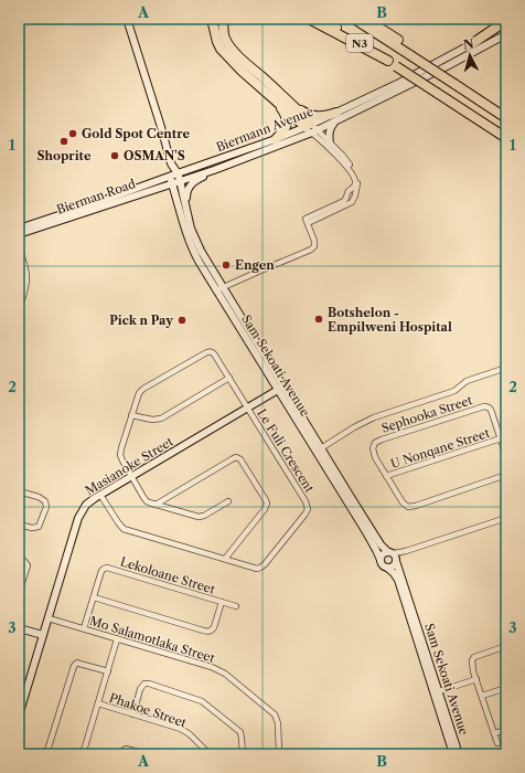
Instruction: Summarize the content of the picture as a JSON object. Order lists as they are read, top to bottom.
{
  "streets": {
    "highway": ["N3"],
    "street": [
      "Biermann Avenue",
      "Bierman Road",
      "Sam Sekoati Avenue",
      "Sephooka Street",
      "U Nonqane Street",
      "Le Fuli Crescent",
      "Masianoke Street",
      "Lekoloane Street",
      "Mo Salamotlaka Street",
      "Phakoe Street"
    ]
  },
  "crossings": [
    ["Biermann Avenue", "Bierman Road"],
    ["Biermann Avenue", "Sam Sekoati Avenue"],
    ["Bierman Road", "Sam Sekoati Avenue"],
    ["Sam Sekoati Avenue", "Masianoke Street"],
    ["Sephooka Street", "U Nonqane Street"],
    ["Le Fuli Crescent", "Masianoke Street"],
    ["Masianoke Street", "Mo Salamotlaka Street"],
    ["Lekoloane Street", "Mo Salamotlaka Street"]
  ],
  "places": [
    "Gold Spot Centre",
    "Shoprite",
    "OSMAN'S",
    "Engen",
    "Botshelon - Empilweni Hospital",
    "Pick n Pay"
  ],
  "north": "top",
  "grid": {
    "columns": ["A", "B"],
    "rows": ["1", "2", "3"]
  }
}
